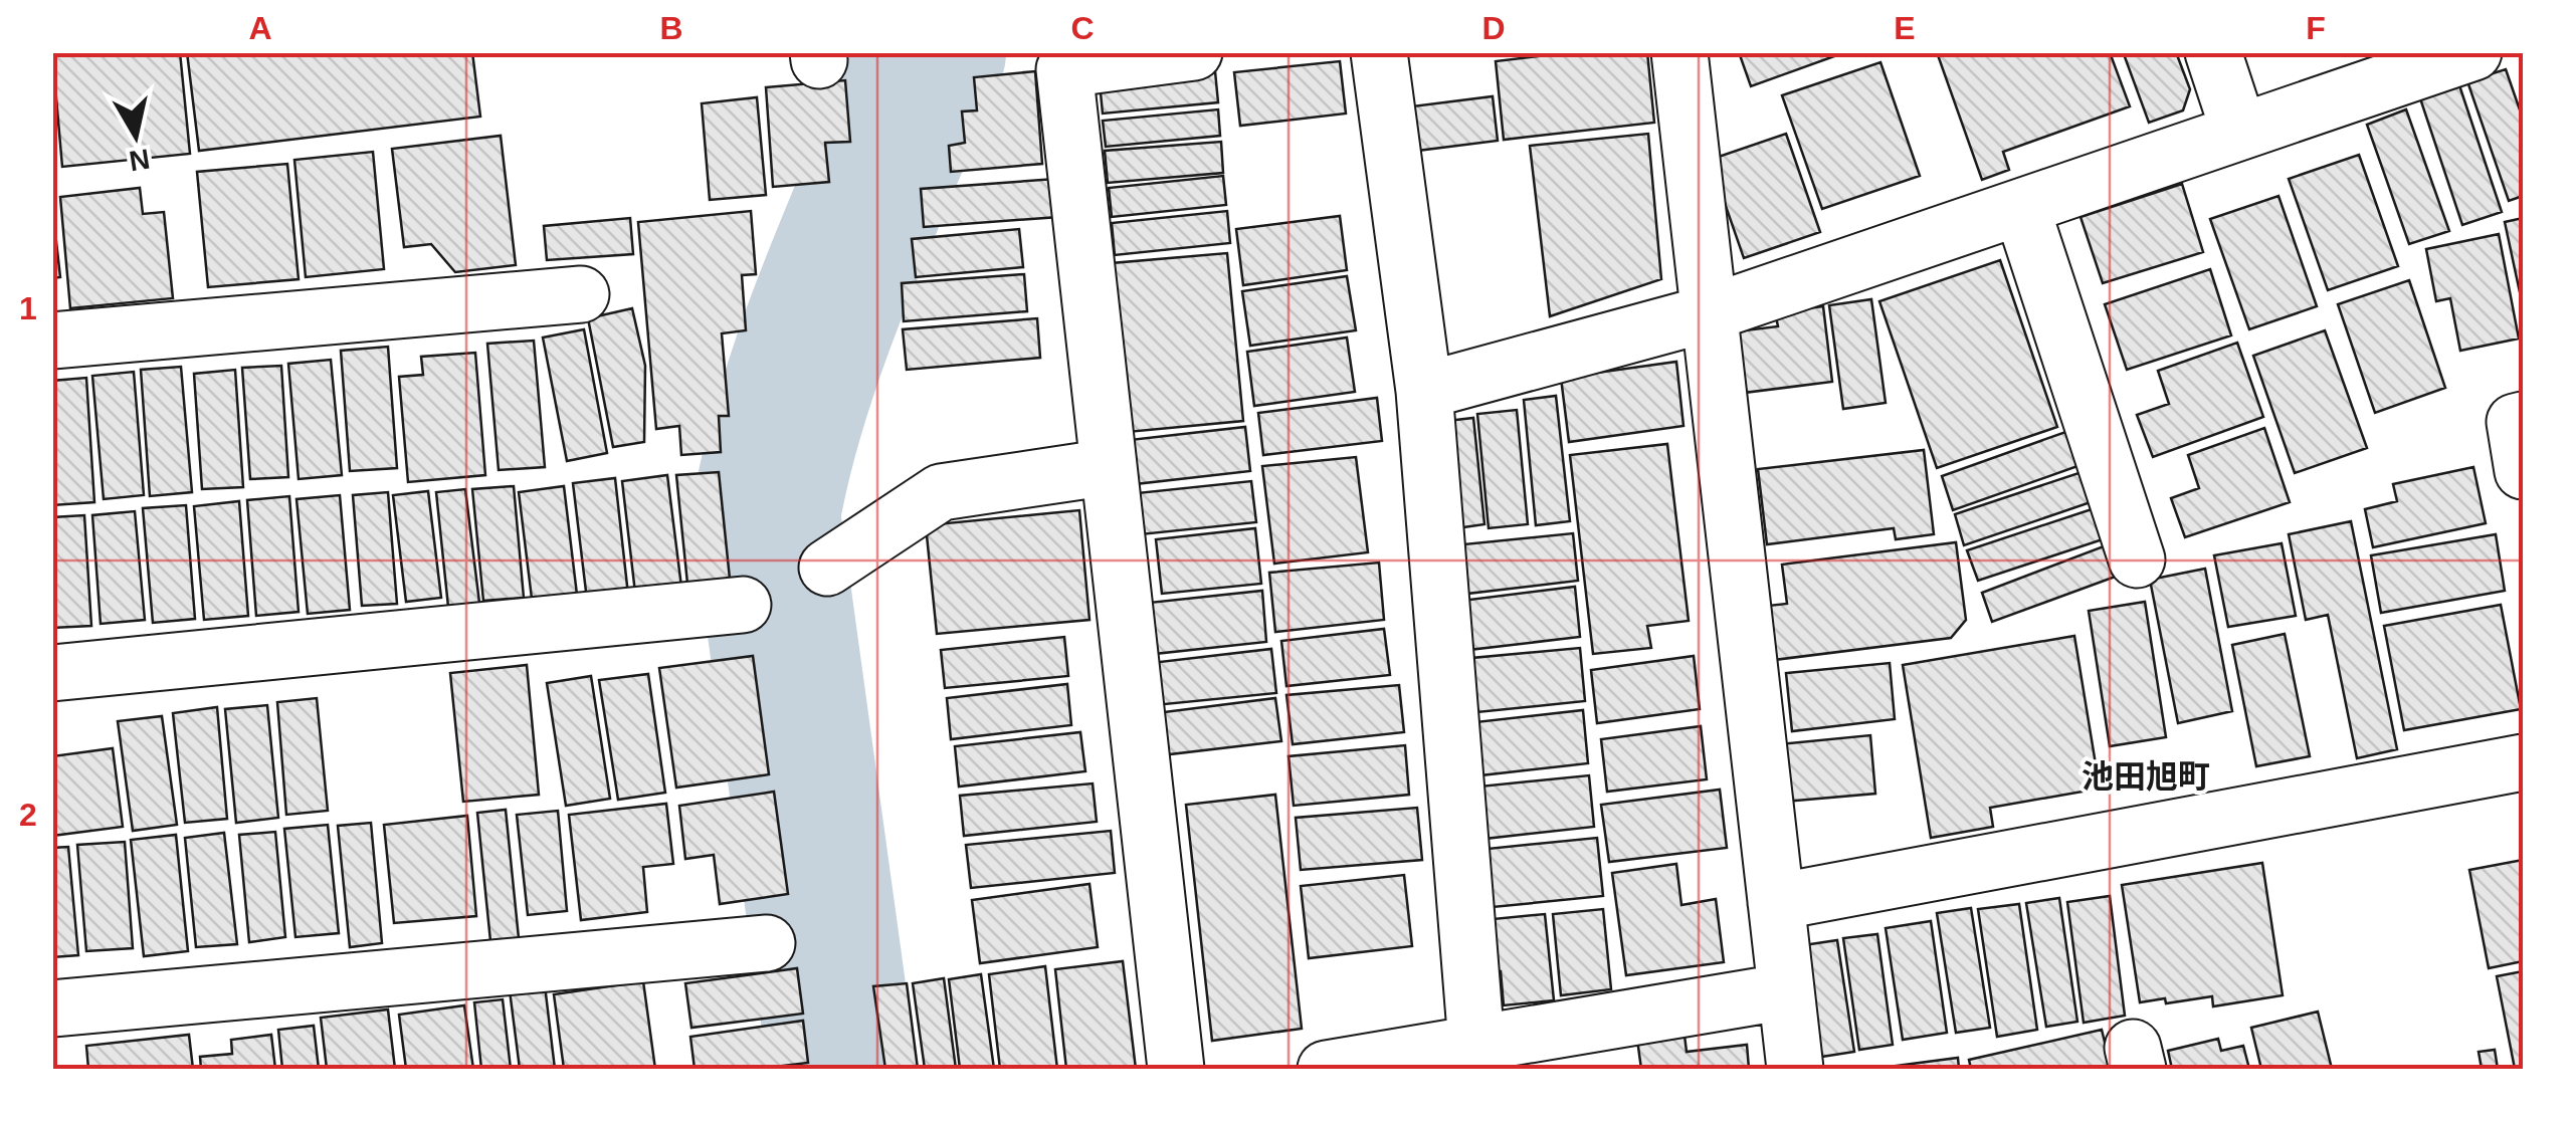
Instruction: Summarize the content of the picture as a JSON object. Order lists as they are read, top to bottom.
{
  "districts": ["池田旭町"],
  "north": "bottom",
  "grid": {
    "columns": [
      "A",
      "B",
      "C",
      "D",
      "E",
      "F"
    ],
    "rows": ["1", "2"]
  }
}
